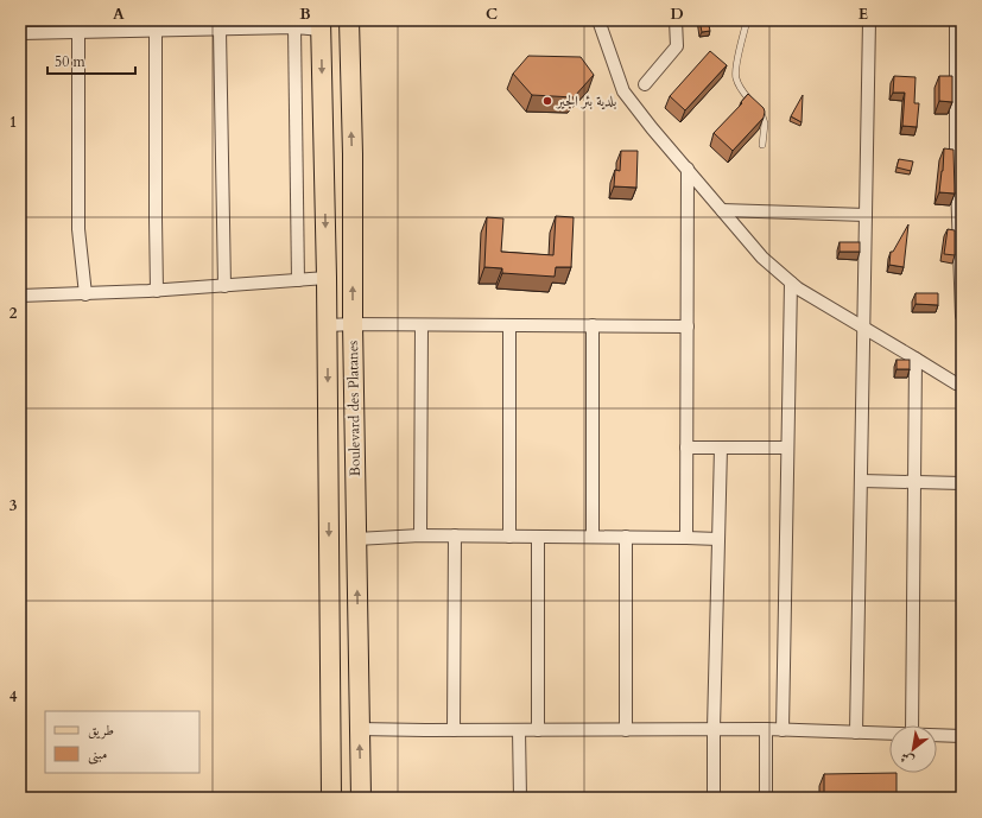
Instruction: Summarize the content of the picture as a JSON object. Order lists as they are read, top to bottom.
{
  "streets": {
    "main road": ["Boulevard des Platanes"]
  },
  "places": ["بلدية بئر الجير"],
  "legend": ["طريق", "مبنى"],
  "scale_bar": "50 m",
  "north": "bottom left",
  "grid": {
    "columns": [
      "A",
      "B",
      "C",
      "D",
      "E"
    ],
    "rows": [
      "1",
      "2",
      "3",
      "4"
    ]
  }
}
